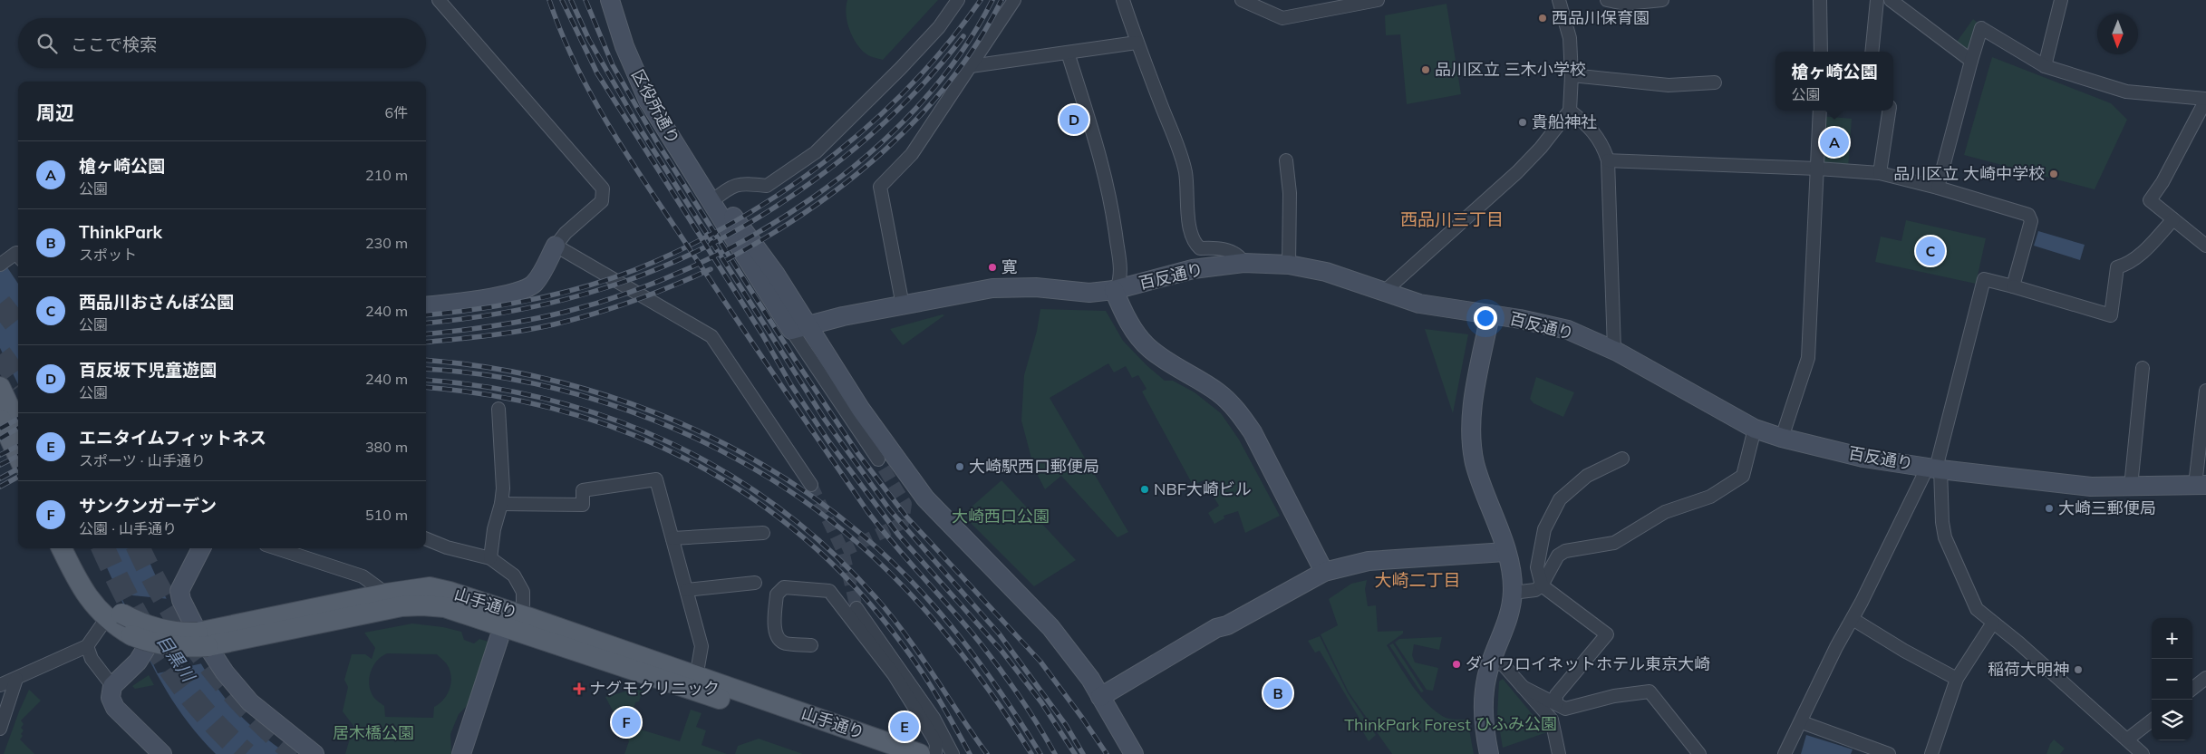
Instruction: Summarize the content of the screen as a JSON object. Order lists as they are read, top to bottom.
{
  "streets": {
    "main road": ["山手通り"],
    "street": ["区役所通り", "百反通り"]
  },
  "districts": ["西品川三丁目", "大崎二丁目"],
  "water": ["目黒川"],
  "parks": [
    "大崎西口公園",
    "ひふみ公園",
    "ThinkPark Forest",
    "居木橋公園"
  ],
  "places": {
    "other": [
      "西品川保育園",
      "品川区立 三木小学校",
      "貴船神社",
      "品川区立 大崎中学校",
      "寛",
      "大崎駅西口郵便局",
      "NBF大崎ビル",
      "大崎三郵便局",
      "ダイワロイネットホテル東京大崎",
      "稲荷大明神"
    ],
    "health": ["ナグモクリニック"]
  },
  "north": "bottom",
  "page": {
    "search": "ここで検索",
    "popup": ["槍ヶ崎公園", "公園"],
    "heading": ["周辺", "6件"],
    "pins": [
      "D",
      "A",
      "C",
      "B",
      "F",
      "E"
    ],
    "list": [
      {
        "mark": "A",
        "name": "槍ヶ崎公園",
        "note": "公園",
        "value": "210 m"
      },
      {
        "mark": "B",
        "name": "ThinkPark",
        "note": "スポット",
        "value": "230 m"
      },
      {
        "mark": "C",
        "name": "西品川おさんぽ公園",
        "note": "公園",
        "value": "240 m"
      },
      {
        "mark": "D",
        "name": "百反坂下児童遊園",
        "note": "公園",
        "value": "240 m"
      },
      {
        "mark": "E",
        "name": "エニタイムフィットネス",
        "note": "スポーツ · 山手通り",
        "value": "380 m"
      },
      {
        "mark": "F",
        "name": "サンクンガーデン",
        "note": "公園 · 山手通り",
        "value": "510 m"
      }
    ],
    "map_buttons": ["+", "−"]
  }
}
